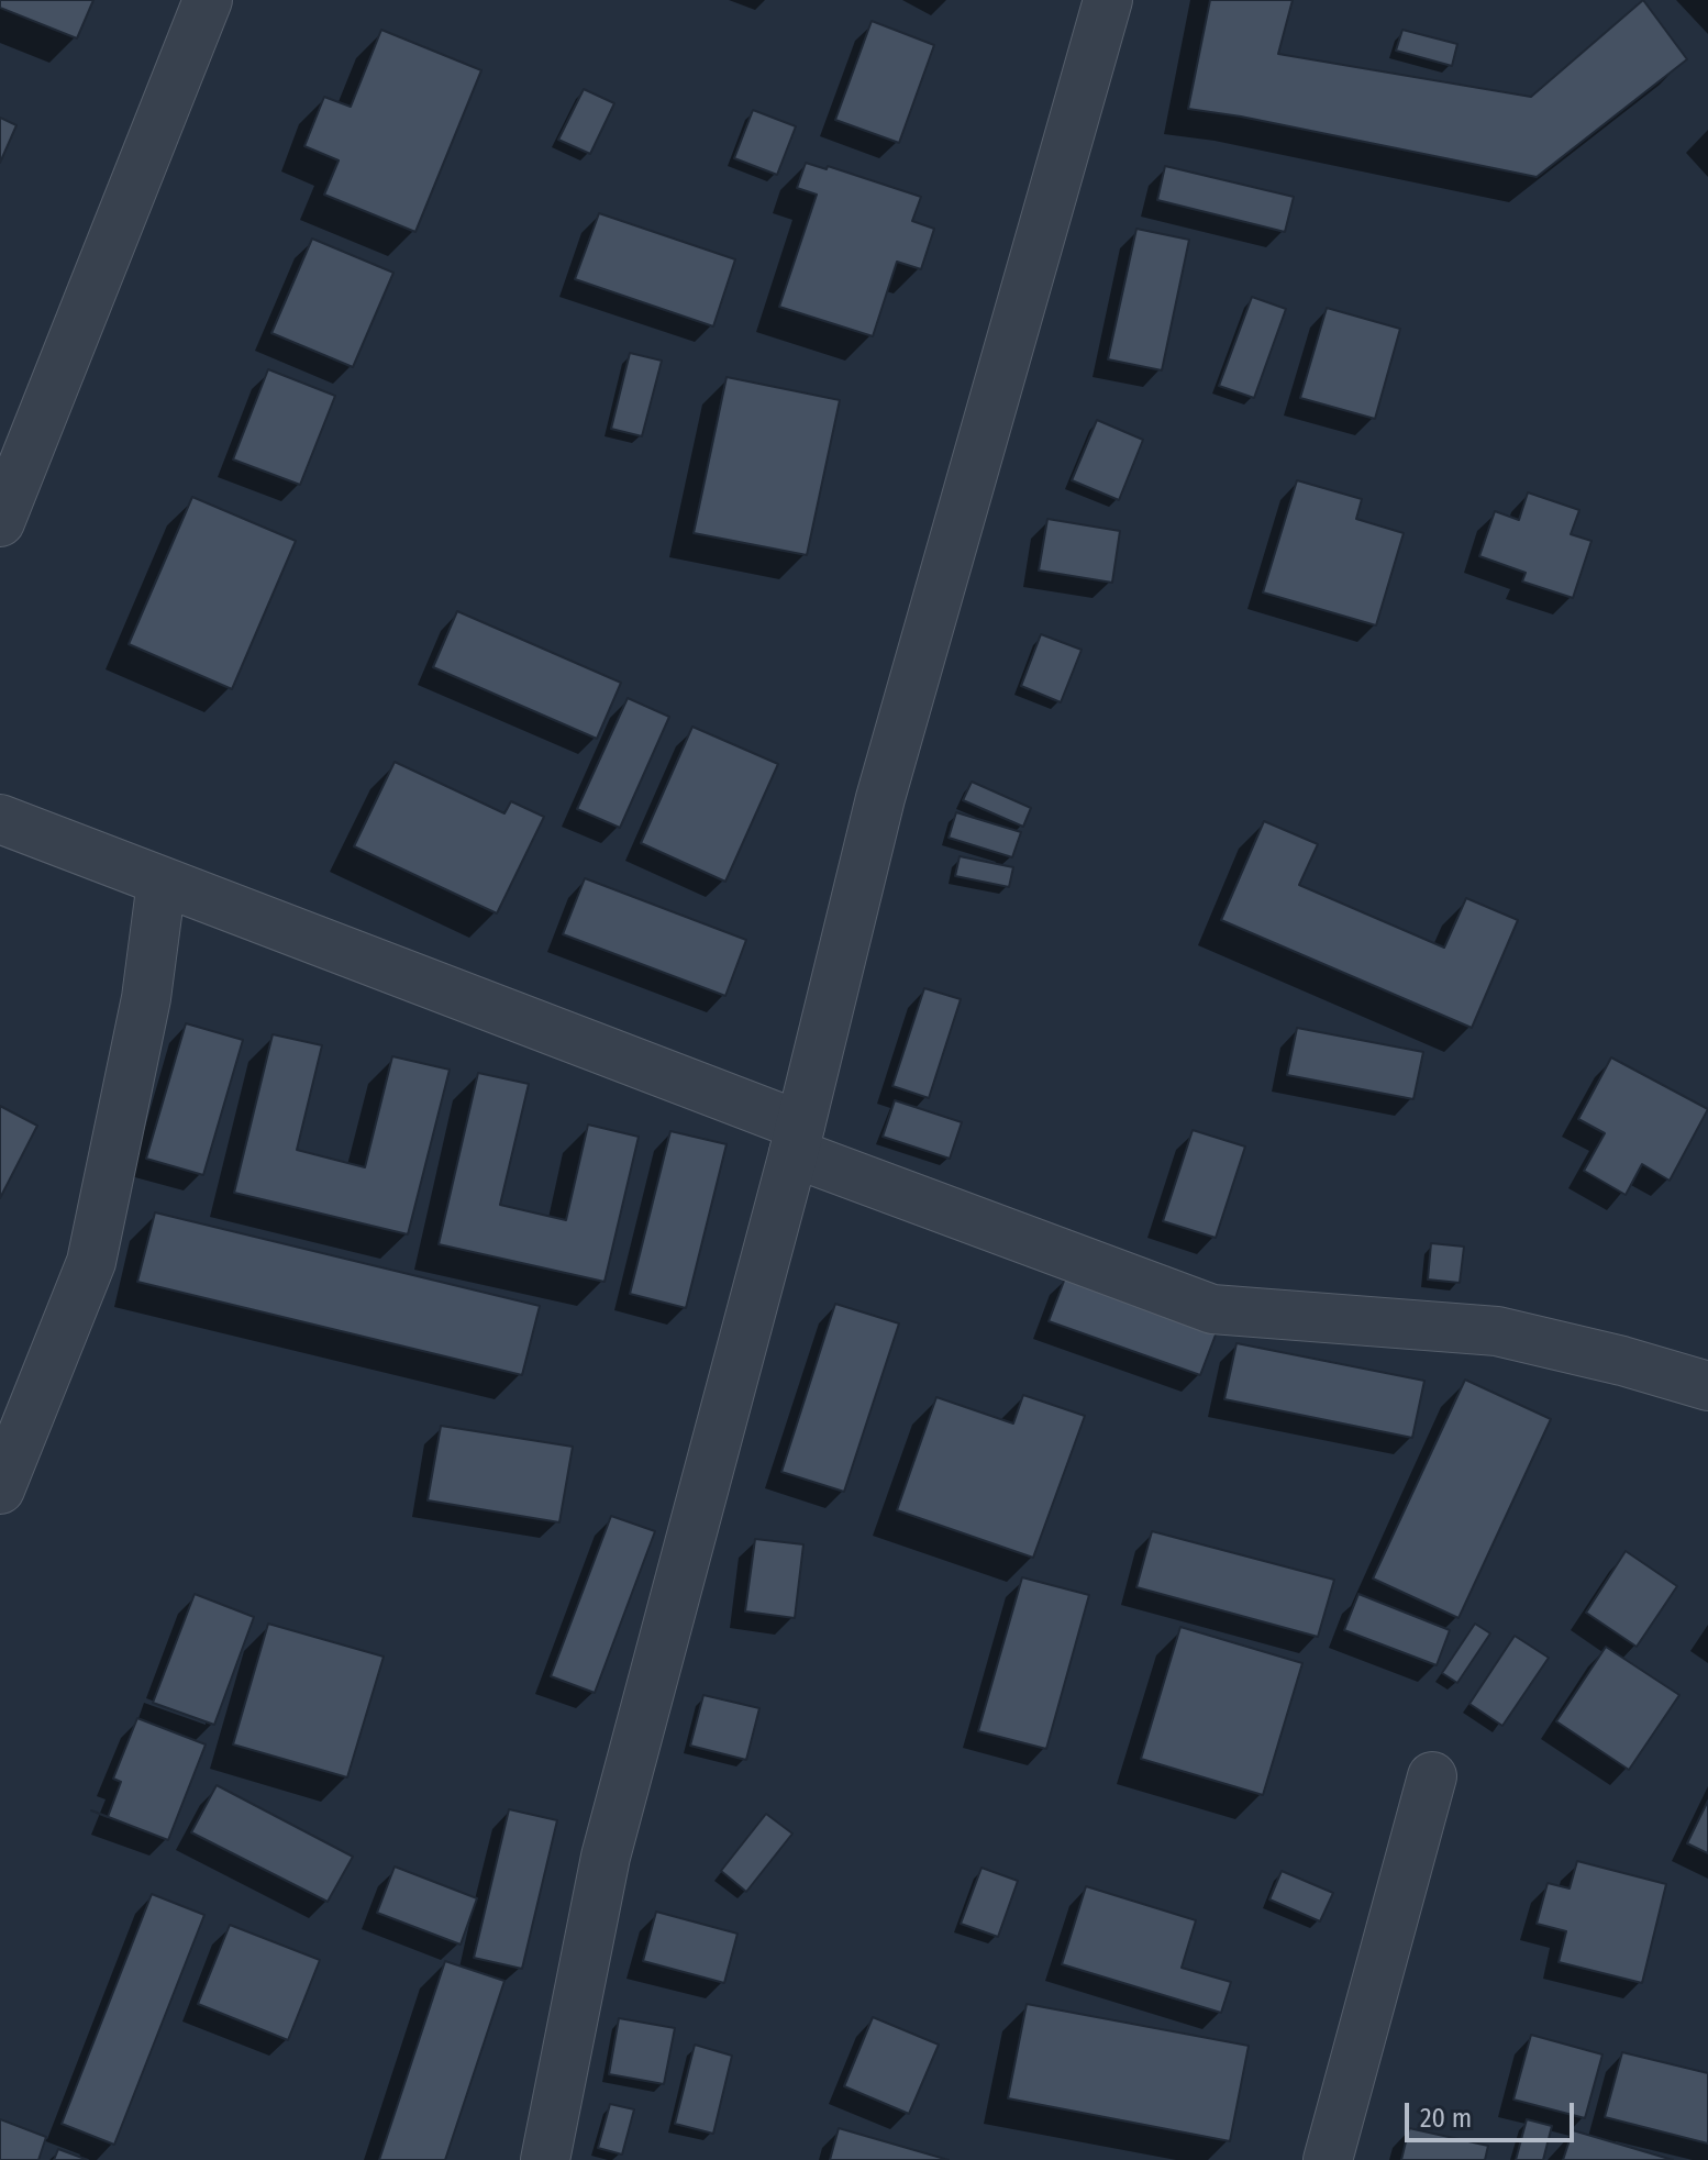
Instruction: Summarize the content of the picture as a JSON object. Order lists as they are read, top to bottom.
{
  "scale_bar": "20 m"
}
